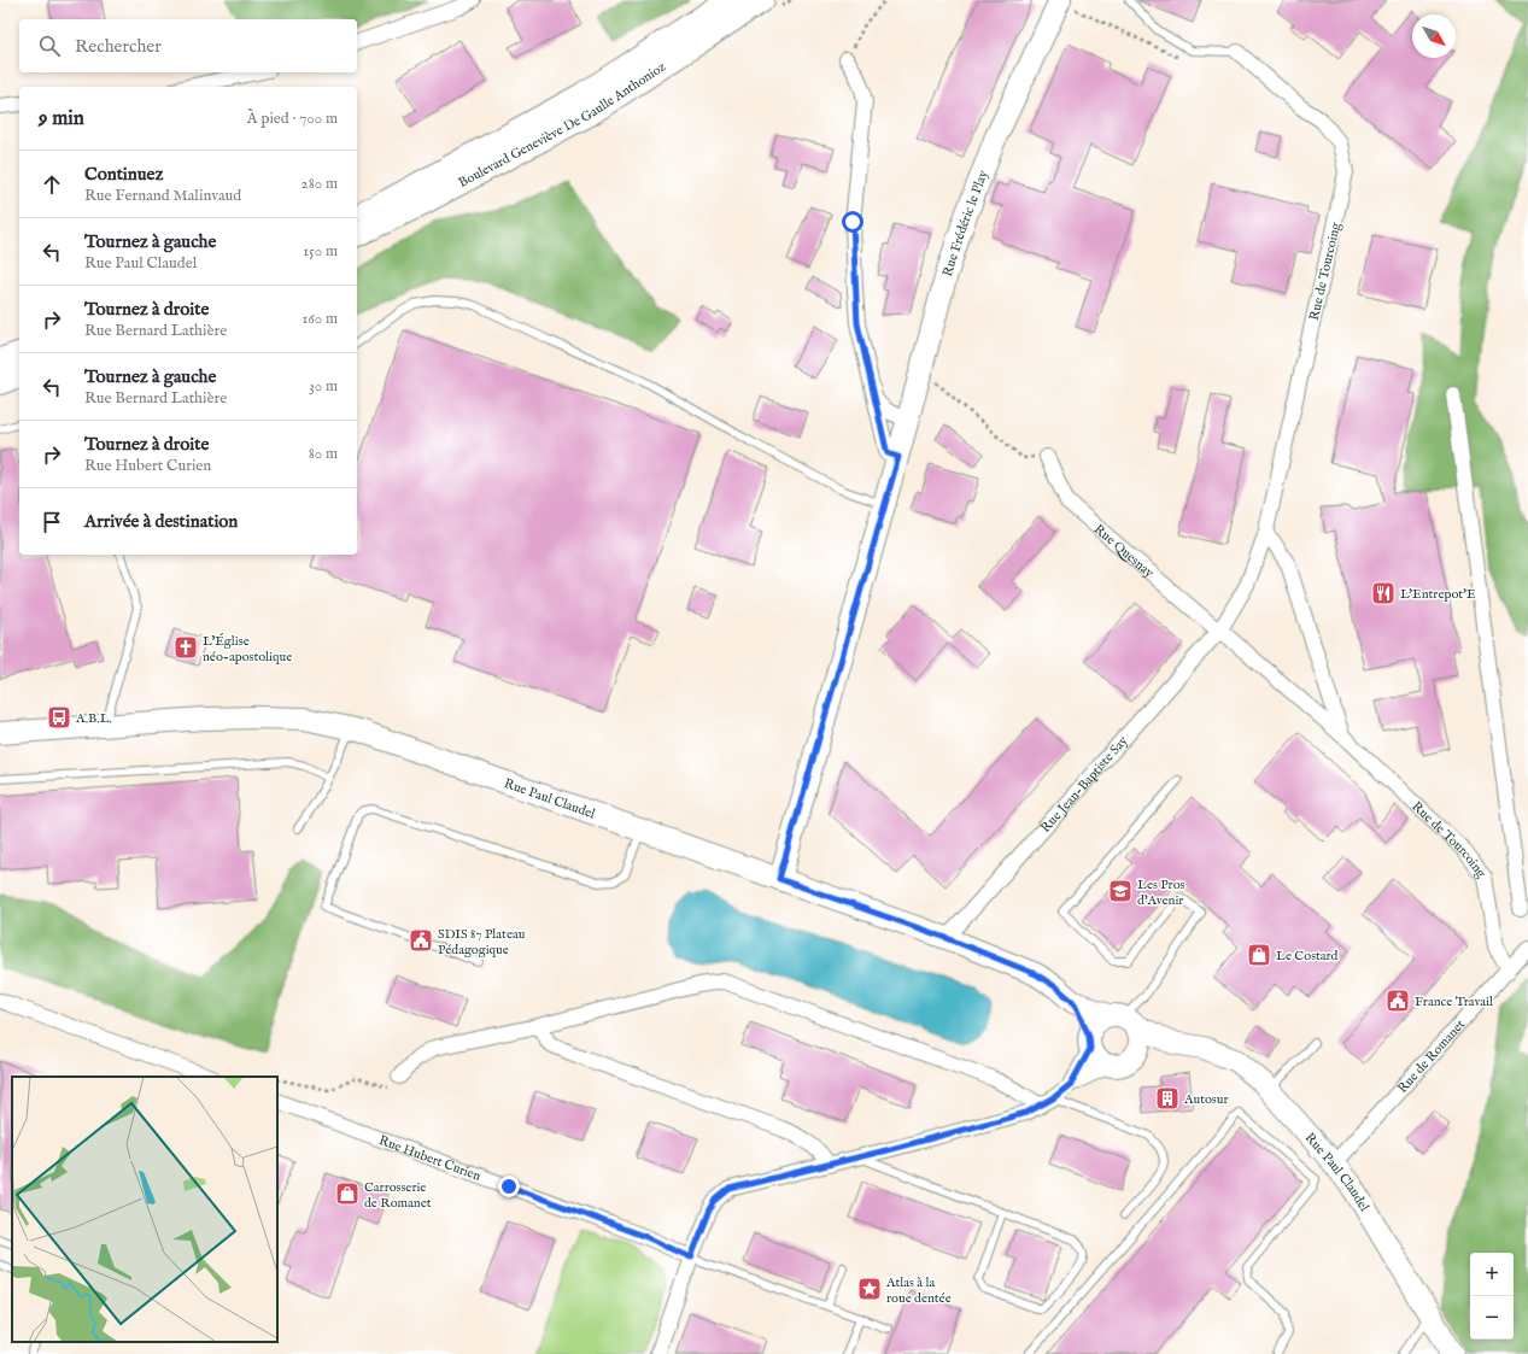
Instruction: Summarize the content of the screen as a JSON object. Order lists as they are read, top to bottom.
{
  "streets": {
    "main road": ["Boulevard Geneviève De Gaulle Anthonioz"],
    "street": [
      "Rue Frédéric le Play",
      "Rue de Tourcoing",
      "Rue Quesnay",
      "Rue Jean-Baptiste Say",
      "Rue Paul Claudel",
      "Rue de Romanet",
      "Rue Hubert Curien"
    ]
  },
  "crossings": [
    ["Rue Frédéric le Play", "Rue Paul Claudel"],
    ["Rue de Tourcoing", "Rue Quesnay"],
    ["Rue de Tourcoing", "Rue Jean-Baptiste Say"],
    ["Rue de Tourcoing", "Rue de Romanet"],
    ["Rue Quesnay", "Rue Jean-Baptiste Say"],
    ["Rue Jean-Baptiste Say", "Rue Paul Claudel"],
    ["Rue Paul Claudel", "Rue de Romanet"]
  ],
  "places": {
    "restaurant": ["L'Entrepot'E"],
    "church": ["L’Église néo-apostolique"],
    "bus stop": ["A.B.L."],
    "school or university": ["Les Pros d'Avenir"],
    "public building": ["SDIS 87 Plateau Pédagogique", "France Travail"],
    "shop": ["Le Costard", "Carrosserie de Romanet"],
    "building": ["Autosur"],
    "place": ["Atlas à la roue dentée"]
  },
  "north": "bottom right",
  "page": {
    "search": "Rechercher",
    "heading": ["9 min", "À pied · 700 m"],
    "list": [
      ["Continuez", "Rue Fernand Malinvaud", "280 m"],
      ["Tournez à gauche", "Rue Paul Claudel", "150 m"],
      ["Tournez à droite", "Rue Bernard Lathière", "160 m"],
      ["Tournez à gauche", "Rue Bernard Lathière", "30 m"],
      ["Tournez à droite", "Rue Hubert Curien", "80 m"],
      "Arrivée à destination"
    ],
    "map_buttons": ["+", "−"]
  }
}
